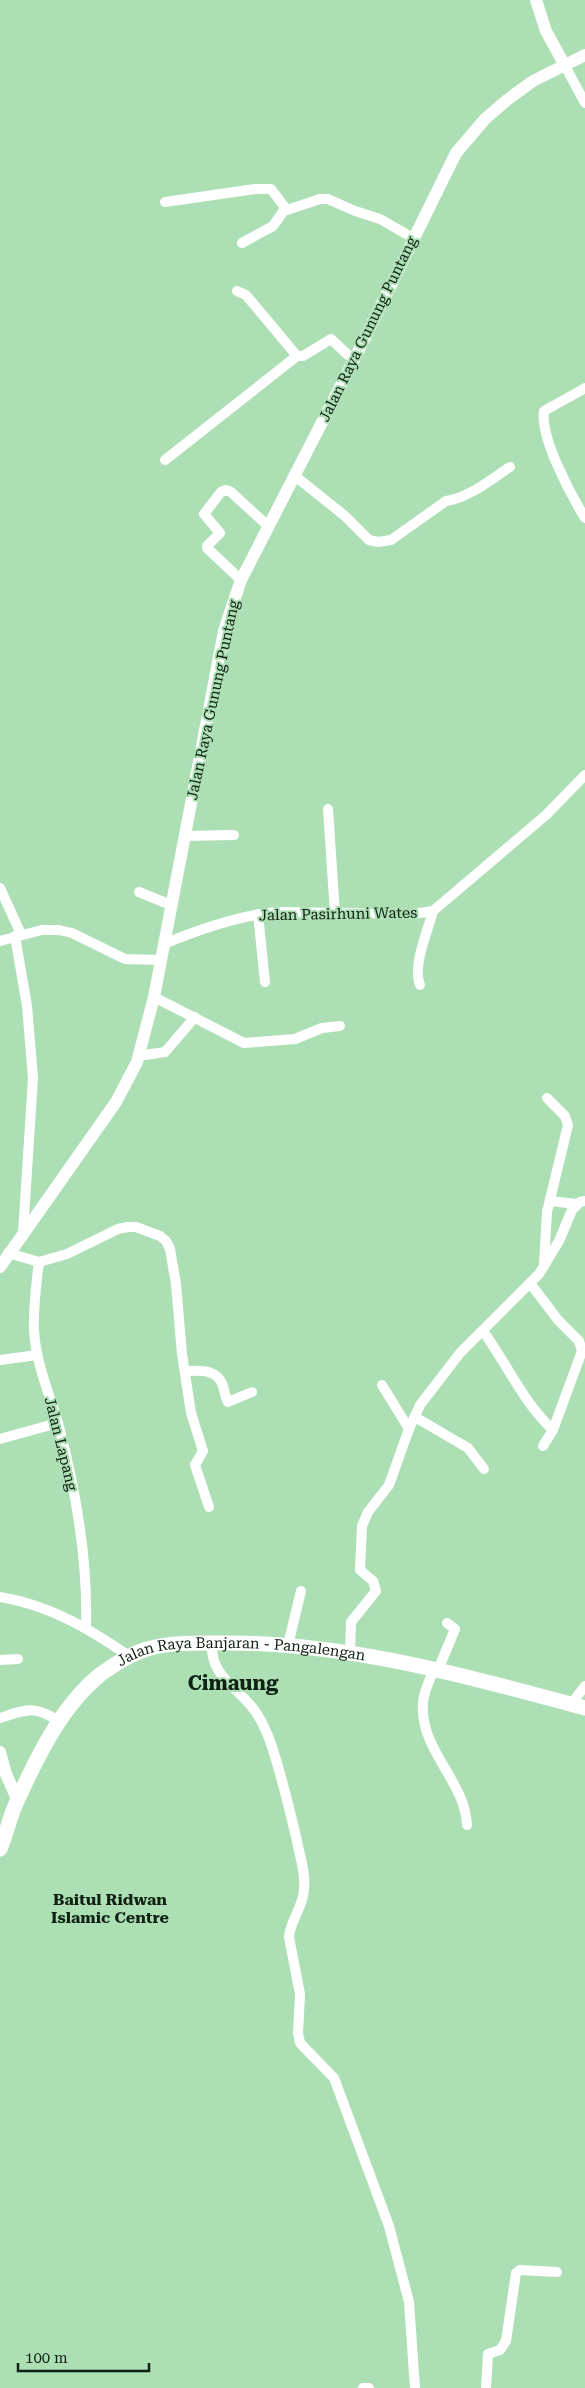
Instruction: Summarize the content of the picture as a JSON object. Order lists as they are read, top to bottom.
{
  "streets": {
    "main road": ["Jalan Raya Banjaran - Pangalengan"],
    "street": ["Jalan Raya Gunung Puntang", "Jalan Pasirhuni Wates", "Jalan Lapang"]
  },
  "crossings": [
    ["Jalan Raya Gunung Puntang", "Jalan Pasirhuni Wates"]
  ],
  "districts": ["Cimaung", "Baitul Ridwan Islamic Centre"],
  "scale_bar": "100 m"
}
